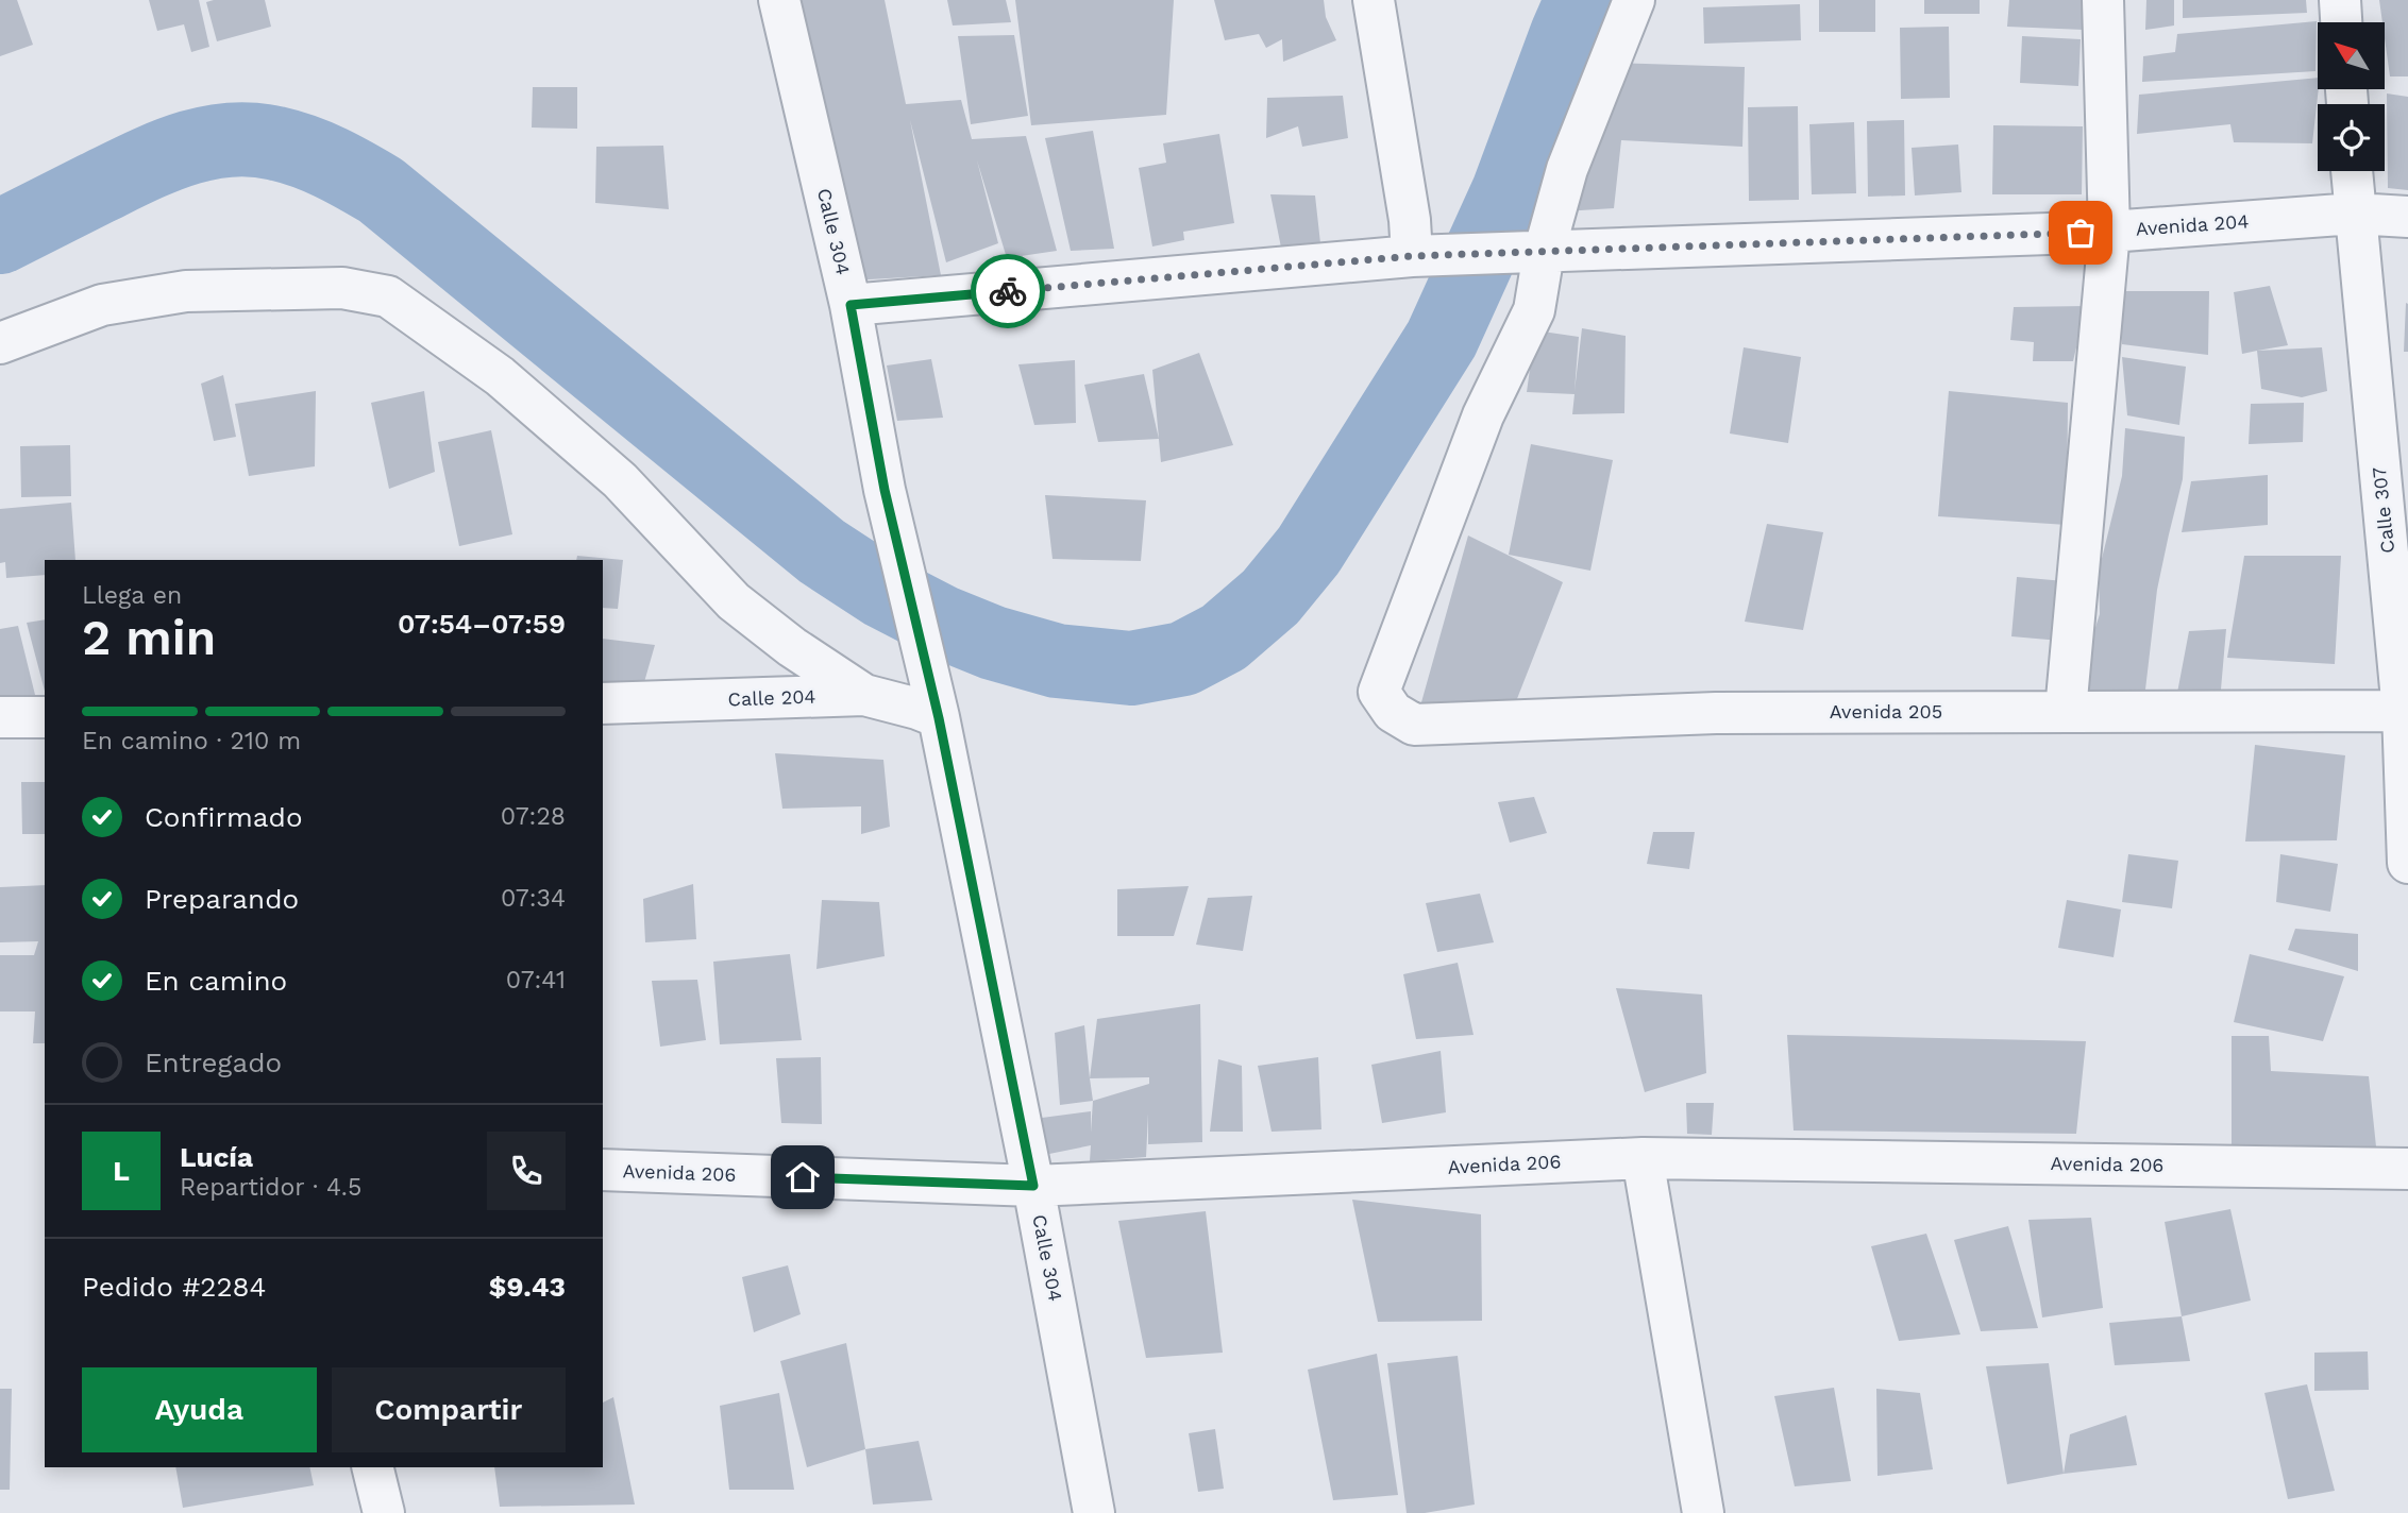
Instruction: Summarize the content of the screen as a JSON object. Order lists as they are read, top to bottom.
{
  "streets": {
    "street": [
      "Avenida 204",
      "Calle 304",
      "Calle 307",
      "Calle 204",
      "Avenida 205",
      "Avenida 206"
    ]
  },
  "crossings": [
    ["Avenida 204", "Calle 307"],
    ["Avenida 204", "Avenida 205"],
    ["Calle 304", "Calle 204"],
    ["Calle 304", "Avenida 206"],
    ["Calle 307", "Avenida 205"]
  ],
  "north": "top left",
  "page": {
    "heading": ["2 min", "Llega en", "07:54–07:59"],
    "panel": [
      "Lucía",
      "Repartidor · 4.5",
      "Pedido #2284",
      "$9.43"
    ],
    "bar": "En camino · 210 m",
    "list": [
      ["Confirmado", "07:28"],
      ["Preparando", "07:34"],
      ["En camino", "07:41"],
      "Entregado"
    ],
    "round": "L",
    "buttons": ["Ayuda", "Compartir"]
  }
}
